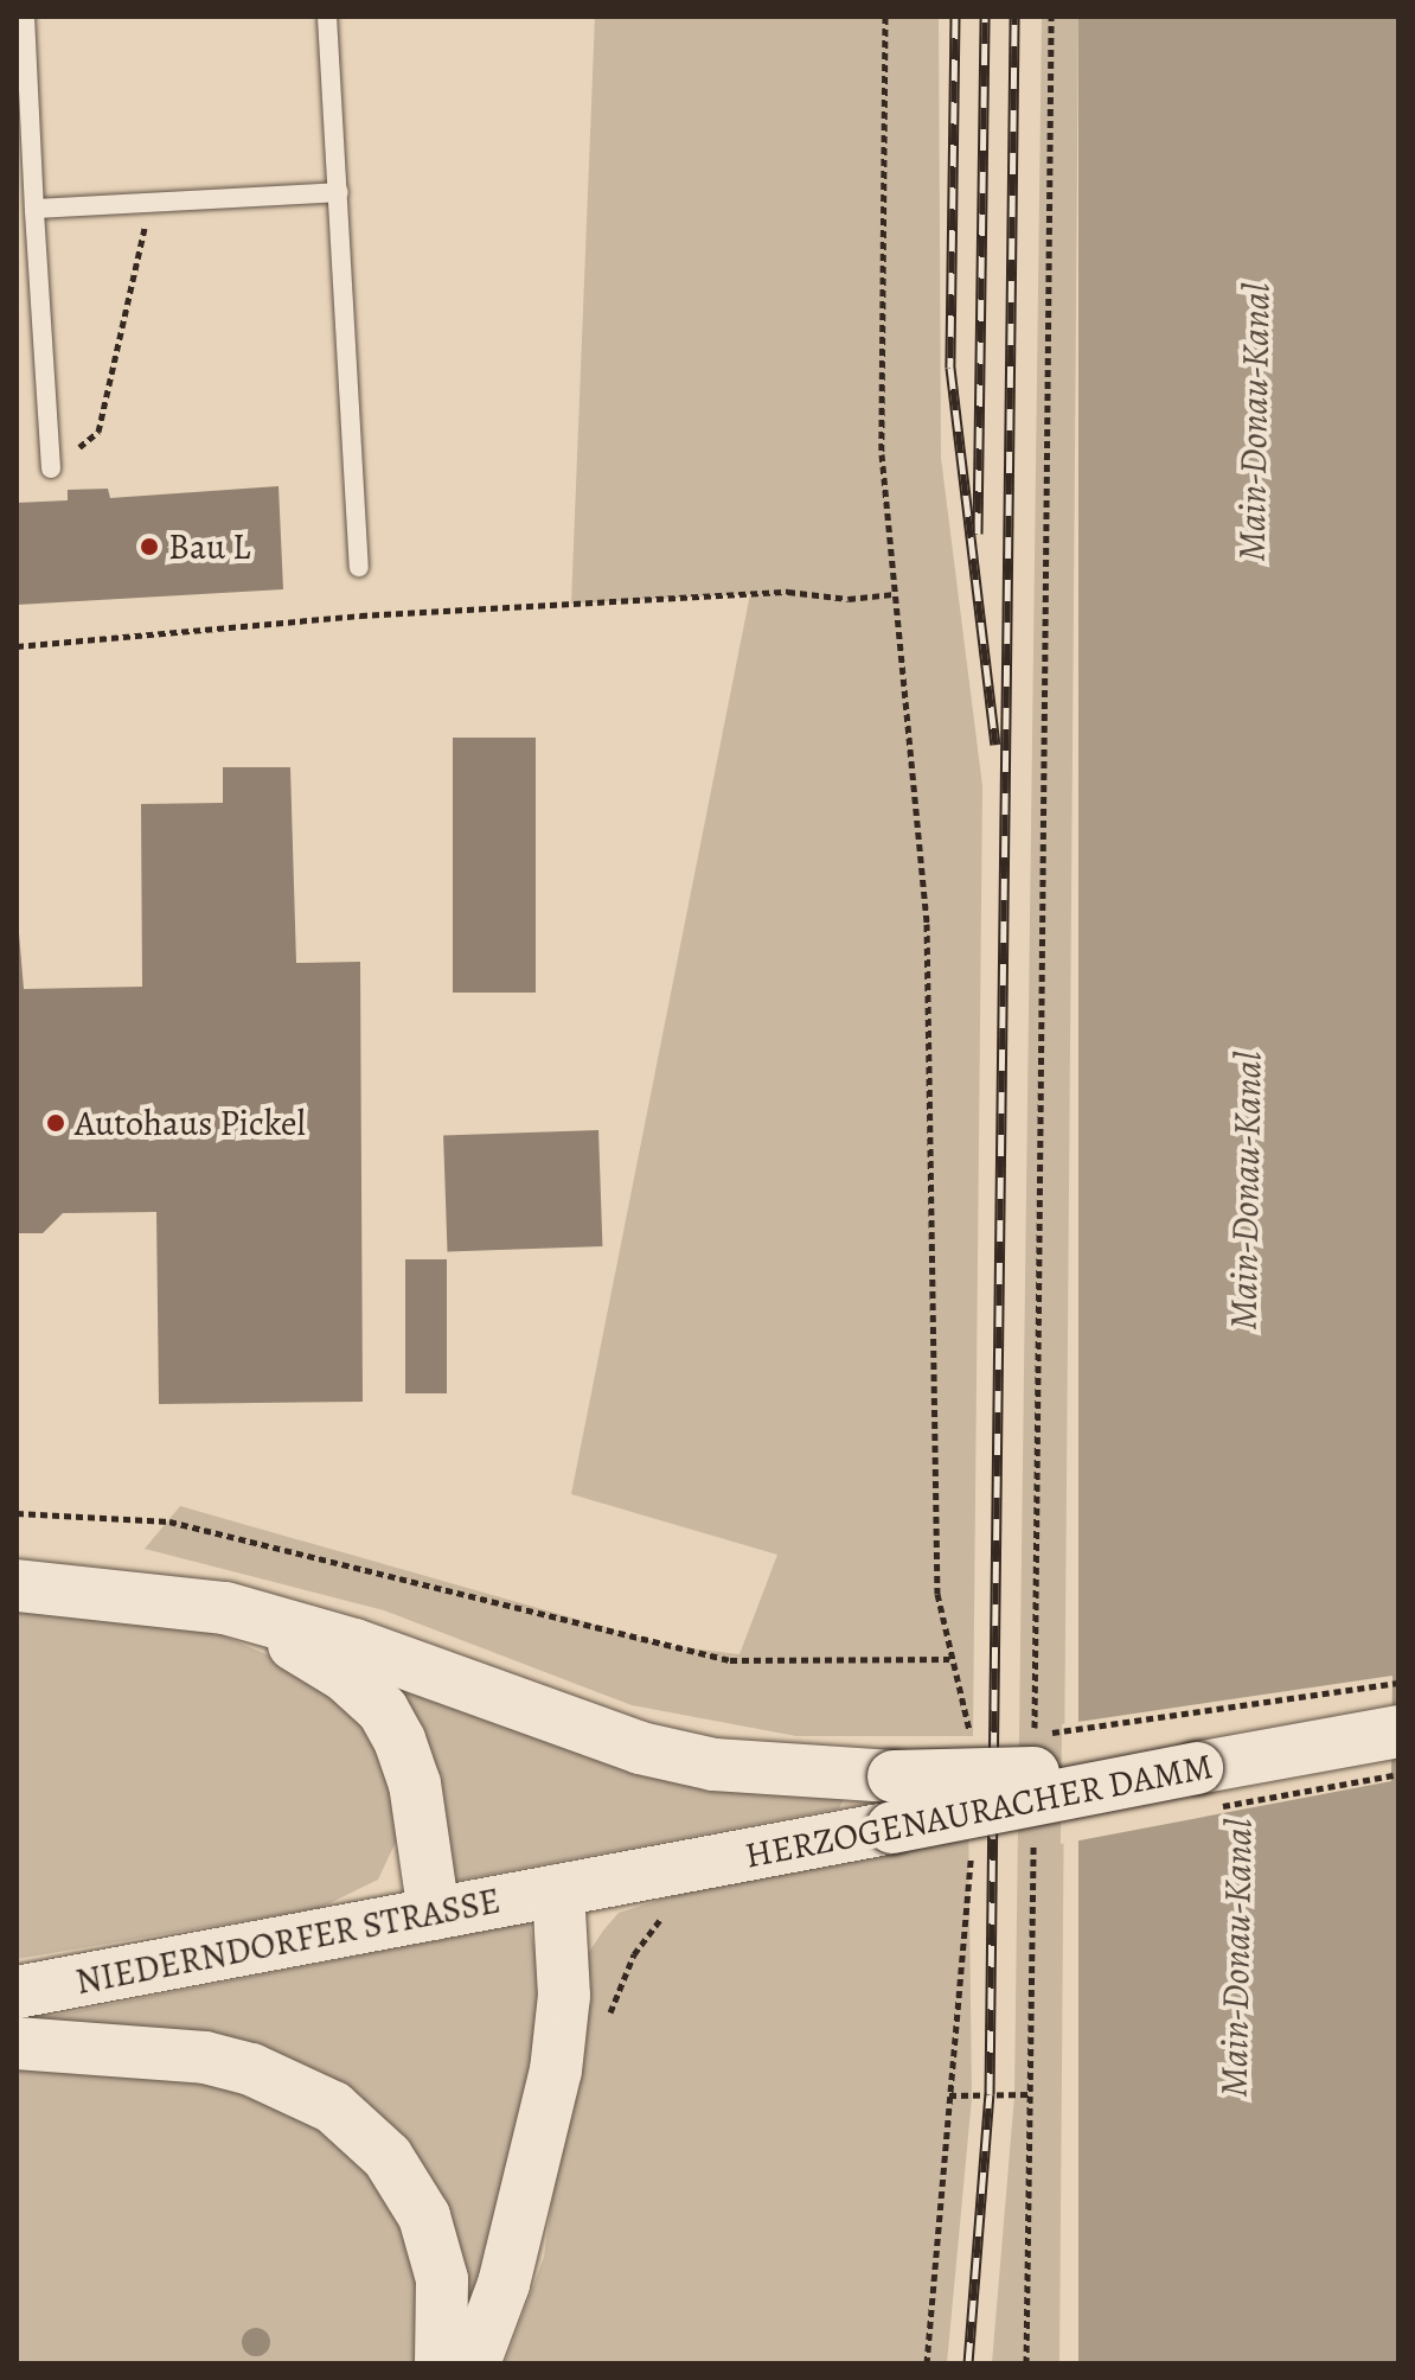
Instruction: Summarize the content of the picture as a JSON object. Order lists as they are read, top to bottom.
{
  "streets": {
    "main road": ["HERZOGENAURACHER DAMM", "NIEDERNDORFER STRASSE"]
  },
  "crossings": [
    ["HERZOGENAURACHER DAMM", "NIEDERNDORFER STRASSE"]
  ],
  "water": ["Main-Donau-Kanal"],
  "places": ["Bau L", "Autohaus Pickel"]
}
